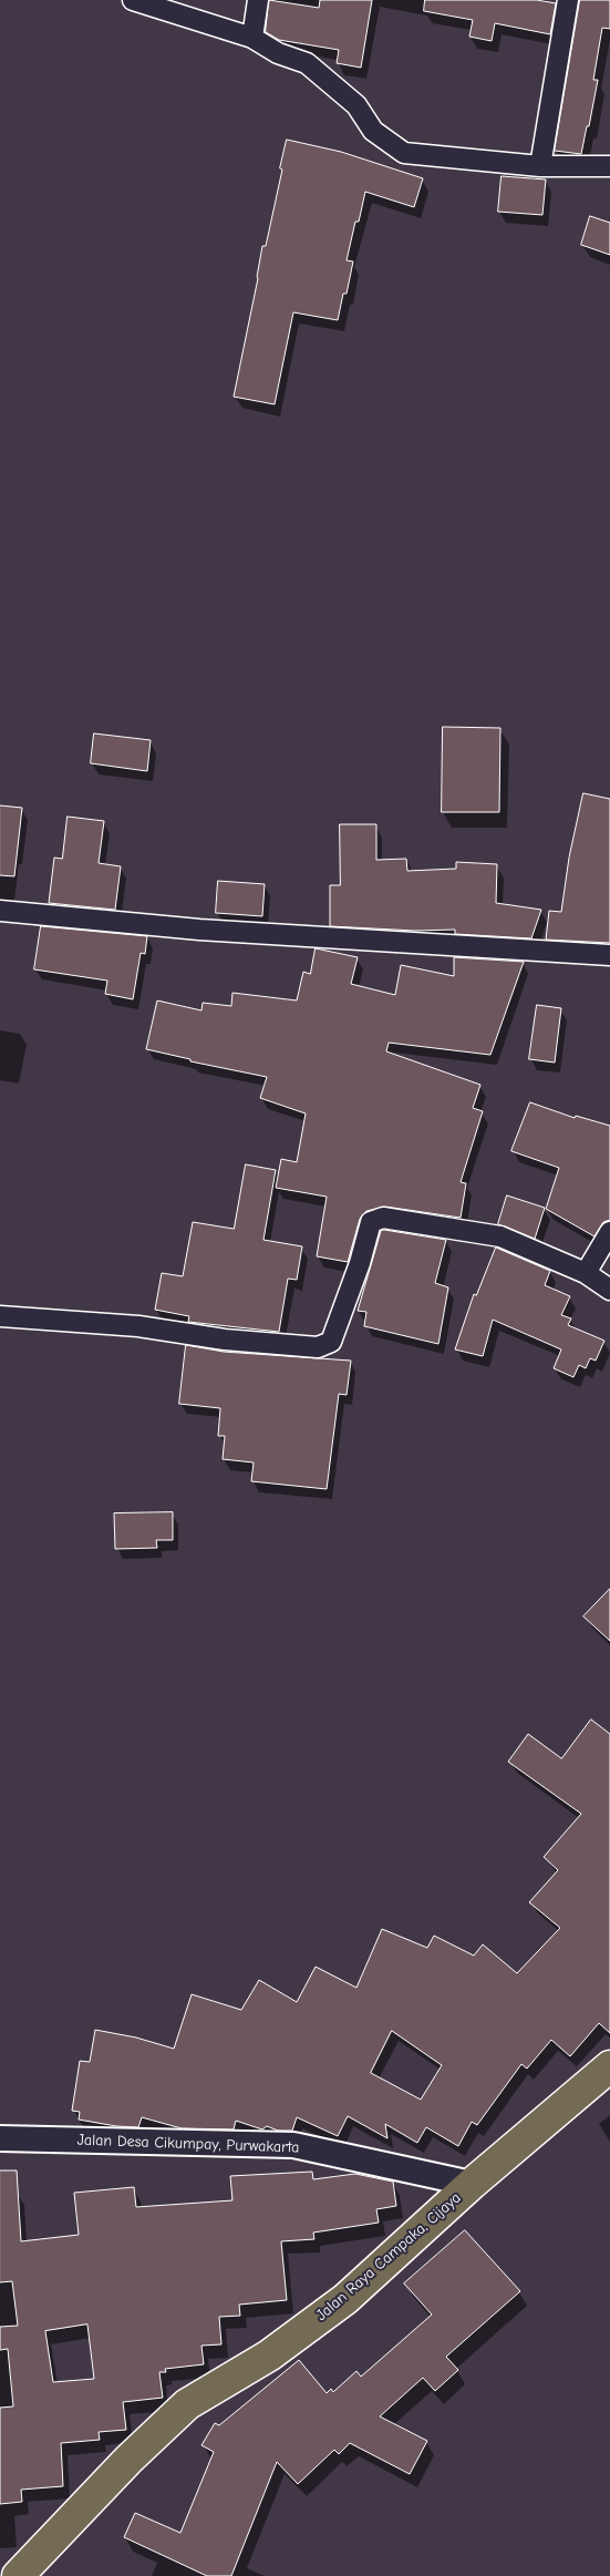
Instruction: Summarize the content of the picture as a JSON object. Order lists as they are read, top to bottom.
{
  "streets": {
    "main road": ["Jalan Raya Campaka, Cijaya"],
    "street": ["Jalan Desa Cikumpay, Purwakarta"]
  },
  "crossings": [
    ["Jalan Desa Cikumpay, Purwakarta", "Jalan Raya Campaka, Cijaya"]
  ]
}
